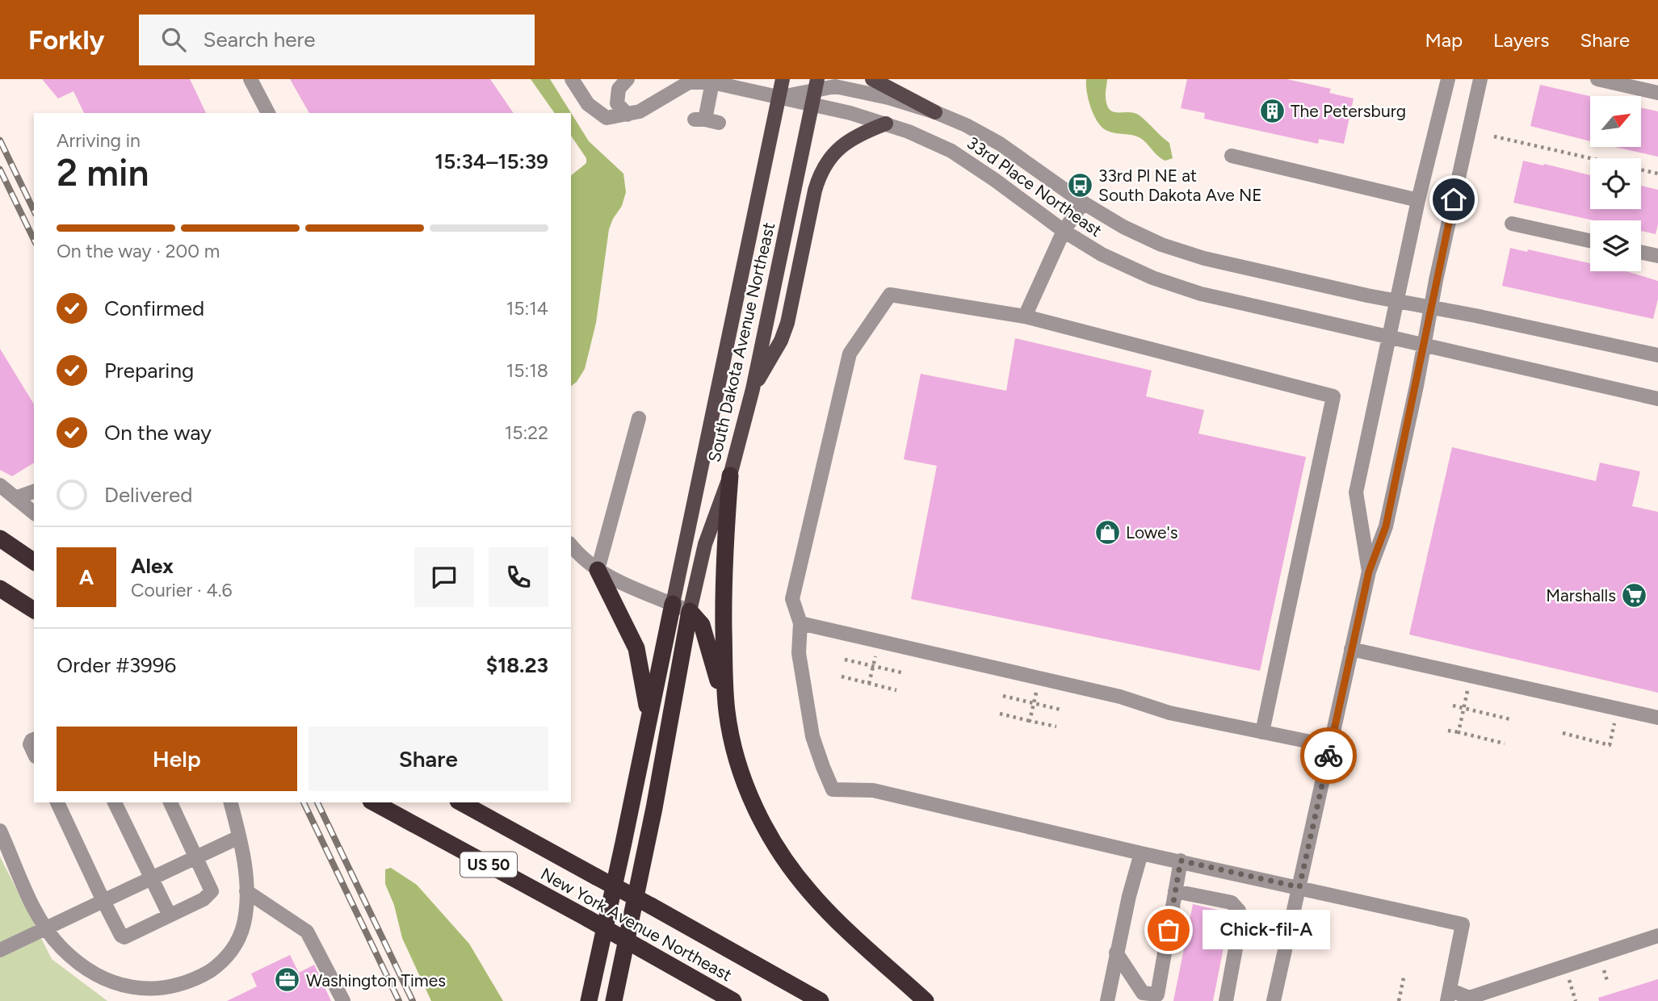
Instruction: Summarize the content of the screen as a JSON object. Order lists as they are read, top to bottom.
{
  "streets": {
    "highway": ["US 50", "New York Avenue Northeast"],
    "main road": ["South Dakota Avenue Northeast"],
    "street": ["33rd Place Northeast"]
  },
  "crossings": [
    ["33rd Place Northeast", "South Dakota Avenue Northeast"]
  ],
  "places": {
    "building": ["The Petersburg"],
    "bus stop": ["33rd Pl NE at South Dakota Ave NE"],
    "shop": ["Lowe's"],
    "supermarket": ["Marshalls"],
    "other": ["Chick-fil-A"],
    "office": ["Washington Times"]
  },
  "north": "top right",
  "page": {
    "header": "Forkly",
    "search": "Search here",
    "nav": ["Map", "Layers", "Share"],
    "heading": ["2 min", "Arriving in", "15:34–15:39"],
    "panel": [
      "Alex",
      "Courier · 4.6",
      "Order #3996",
      "$18.23"
    ],
    "bar": "On the way · 200 m",
    "list": [
      ["Confirmed", "15:14"],
      ["Preparing", "15:18"],
      ["On the way", "15:22"],
      "Delivered"
    ],
    "round": "A",
    "buttons": ["Help", "Share"],
    "bubble": "Chick-fil-A"
  }
}
